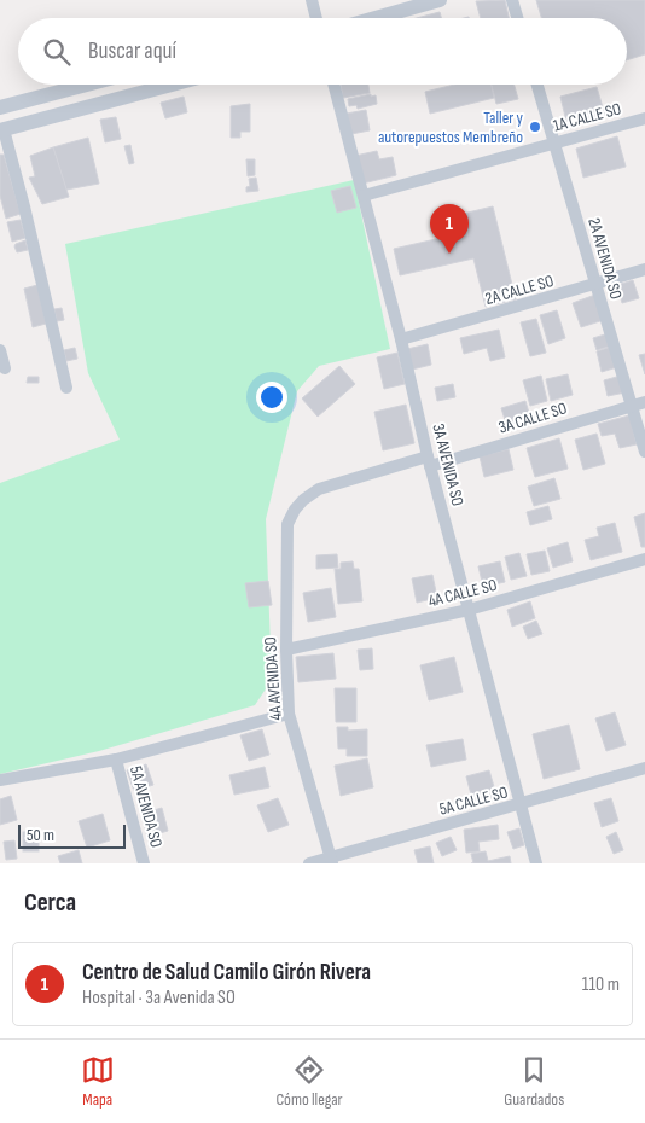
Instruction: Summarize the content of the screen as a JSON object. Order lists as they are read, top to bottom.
{
  "streets": {
    "street": [
      "1A CALLE SO",
      "2A AVENIDA SO",
      "2A CALLE SO",
      "3A CALLE SO",
      "3A AVENIDA SO",
      "4A CALLE SO",
      "4A AVENIDA SO",
      "5A CALLE SO",
      "5A AVENIDA SO"
    ]
  },
  "crossings": [
    ["1A CALLE SO", "2A AVENIDA SO"],
    ["1A CALLE SO", "3A AVENIDA SO"],
    ["2A AVENIDA SO", "2A CALLE SO"],
    ["2A AVENIDA SO", "3A CALLE SO"],
    ["2A CALLE SO", "3A AVENIDA SO"],
    ["3A CALLE SO", "3A AVENIDA SO"],
    ["3A CALLE SO", "4A AVENIDA SO"],
    ["3A AVENIDA SO", "4A CALLE SO"],
    ["3A AVENIDA SO", "5A CALLE SO"],
    ["4A CALLE SO", "4A AVENIDA SO"],
    ["4A AVENIDA SO", "5A CALLE SO"]
  ],
  "places": ["Taller y autorepuestos Membreño"],
  "scale_bar": "50 m",
  "page": {
    "search": "Buscar aquí",
    "pins": "1",
    "scale": "50 m",
    "heading": "Cerca",
    "list": [
      {
        "mark": "1",
        "name": "Centro de Salud Camilo Girón Rivera",
        "note": "Hospital · 3a Avenida SO",
        "value": "110 m"
      }
    ],
    "nav": ["Mapa", "Cómo llegar", "Guardados"]
  }
}
